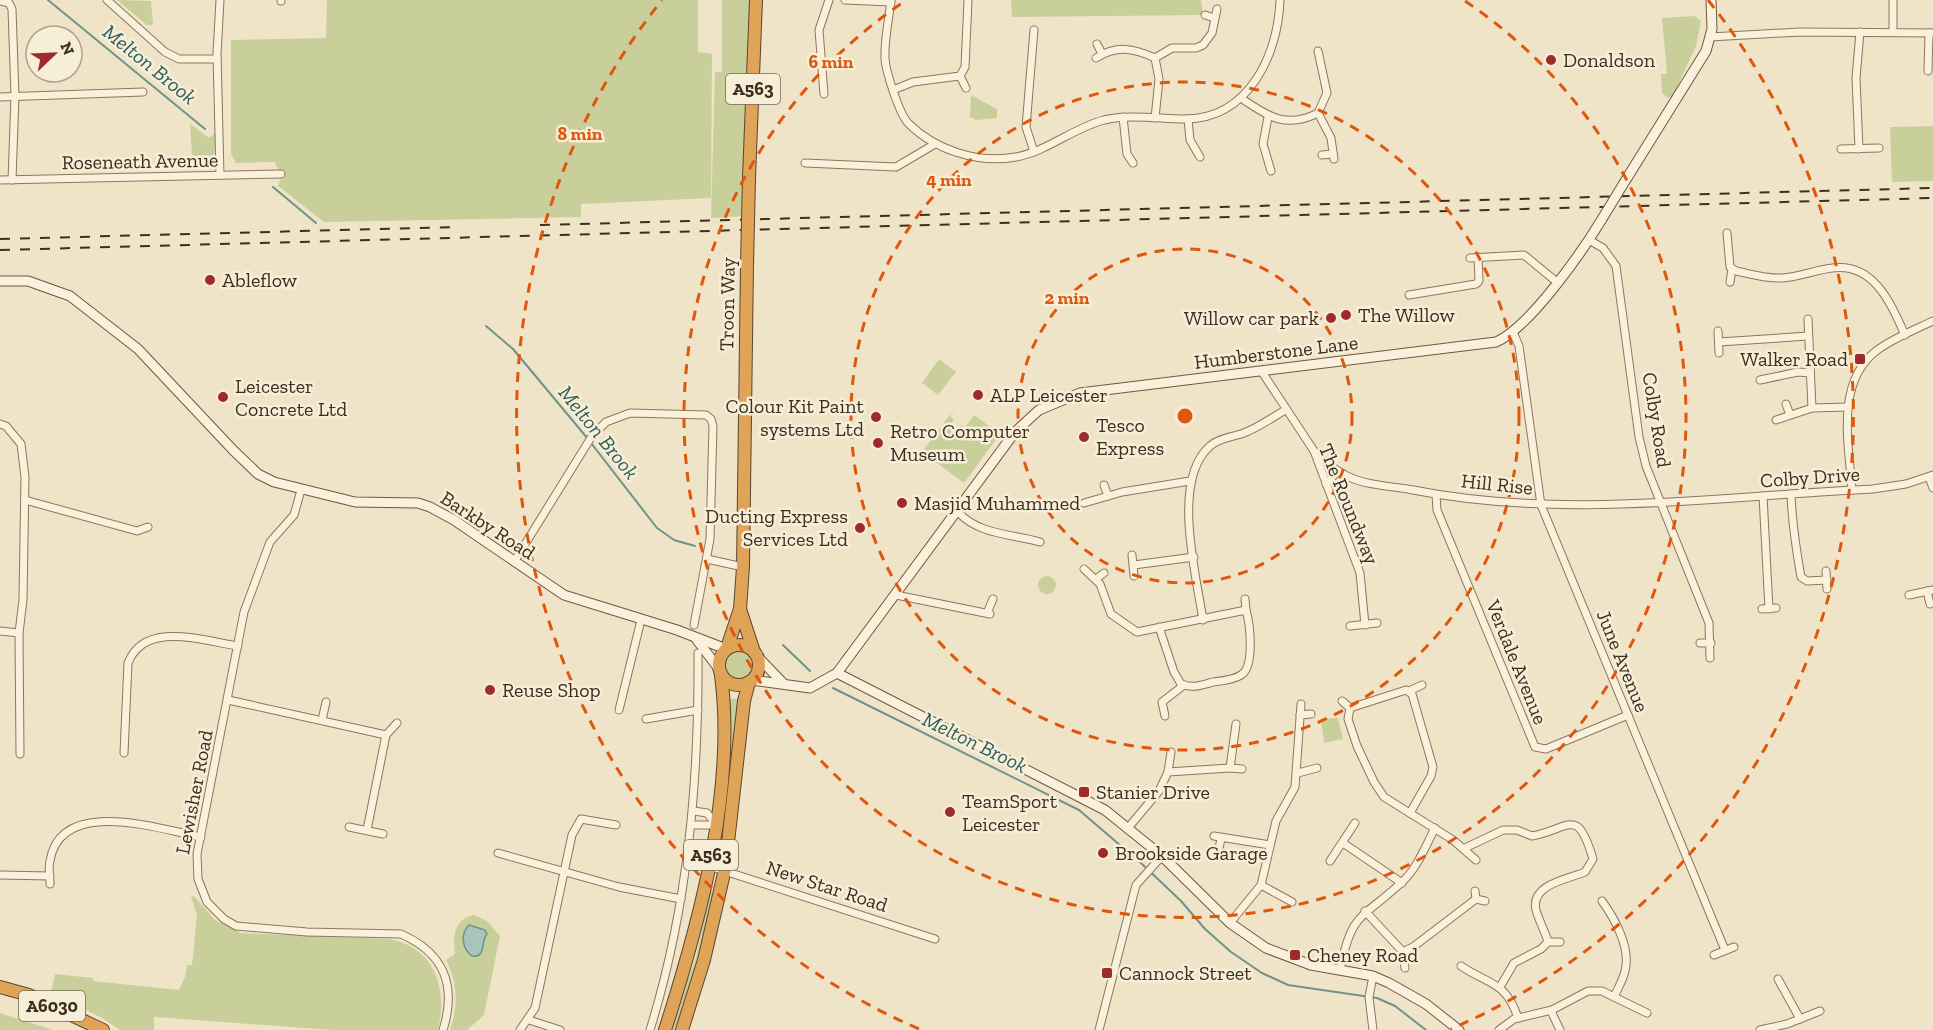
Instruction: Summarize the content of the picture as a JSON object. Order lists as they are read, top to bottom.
{
  "streets": {
    "highway": ["A563", "Troon Way", "A6030"],
    "street": [
      "Roseneath Avenue",
      "Humberstone Lane",
      "Colby Road",
      "Colby Drive",
      "Hill Rise",
      "The Roundway",
      "Barkby Road",
      "June Avenue",
      "Verdale Avenue",
      "Lewisher Road",
      "New Star Road"
    ]
  },
  "crossings": [
    ["A563", "Troon Way"],
    ["A563", "Humberstone Lane"],
    ["A563", "Barkby Road"],
    ["A563", "New Star Road"],
    ["Troon Way", "Humberstone Lane"],
    ["Troon Way", "Barkby Road"],
    ["Humberstone Lane", "Colby Road"],
    ["Humberstone Lane", "The Roundway"],
    ["Humberstone Lane", "Barkby Road"],
    ["Humberstone Lane", "June Avenue"],
    ["Colby Road", "Hill Rise"],
    ["Colby Drive", "Hill Rise"],
    ["Hill Rise", "The Roundway"],
    ["Hill Rise", "June Avenue"],
    ["Hill Rise", "Verdale Avenue"],
    ["Barkby Road", "Lewisher Road"],
    ["June Avenue", "Verdale Avenue"]
  ],
  "water": ["Melton Brook"],
  "places": {
    "other": [
      "Donaldson",
      "Ableflow",
      "The Willow",
      "Willow car park",
      "ALP Leicester",
      "Leicester Concrete Ltd",
      "Colour Kit Paint systems Ltd",
      "Tesco Express",
      "Retro Computer Museum",
      "Masjid Muhammed",
      "Ducting Express Services Ltd",
      "Reuse Shop",
      "TeamSport Leicester",
      "Brookside Garage"
    ],
    "transit": [
      "Walker Road",
      "Stanier Drive",
      "Cheney Road",
      "Cannock Street"
    ]
  },
  "north": "top right",
  "rings": [
    "6 min",
    "8 min",
    "4 min",
    "2 min"
  ]
}
